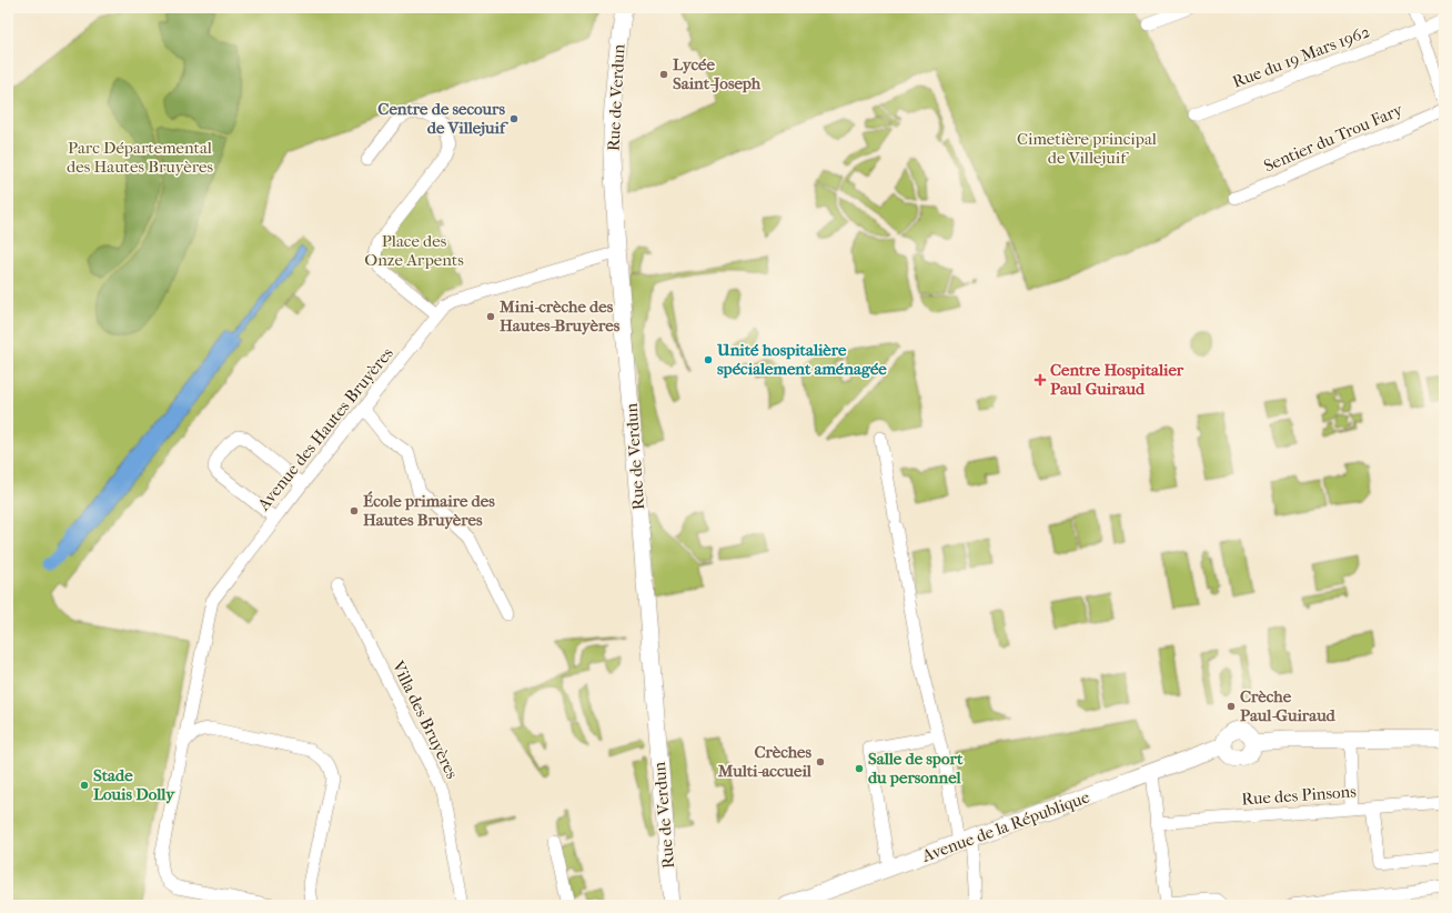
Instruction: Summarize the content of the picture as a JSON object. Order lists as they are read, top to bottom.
{
  "streets": {
    "street": [
      "Rue du 19 Mars 1962",
      "Rue de Verdun",
      "Sentier du Trou Fary",
      "Avenue des Hautes Bruyères",
      "Villa des Bruyères",
      "Rue des Pinsons",
      "Avenue de la République"
    ]
  },
  "crossings": [
    ["Rue de Verdun", "Avenue des Hautes Bruyères"]
  ],
  "parks": ["Cimetière principal de Villejuif", "Parc Départemental des Hautes Bruyères", "Place des Onze Arpents"],
  "places": {
    "other": [
      "Lycée Saint-Joseph",
      "Centre de secours de Villejuif",
      "Mini-crèche des Hautes-Bruyères",
      "Unité hospitalière spécialement aménagée",
      "École primaire des Hautes Bruyères",
      "Crèche Paul-Guiraud",
      "Crèches Multi-accueil",
      "Salle de sport du personnel",
      "Stade Louis Dolly"
    ],
    "health": ["Centre Hospitalier Paul Guiraud"]
  }
}
